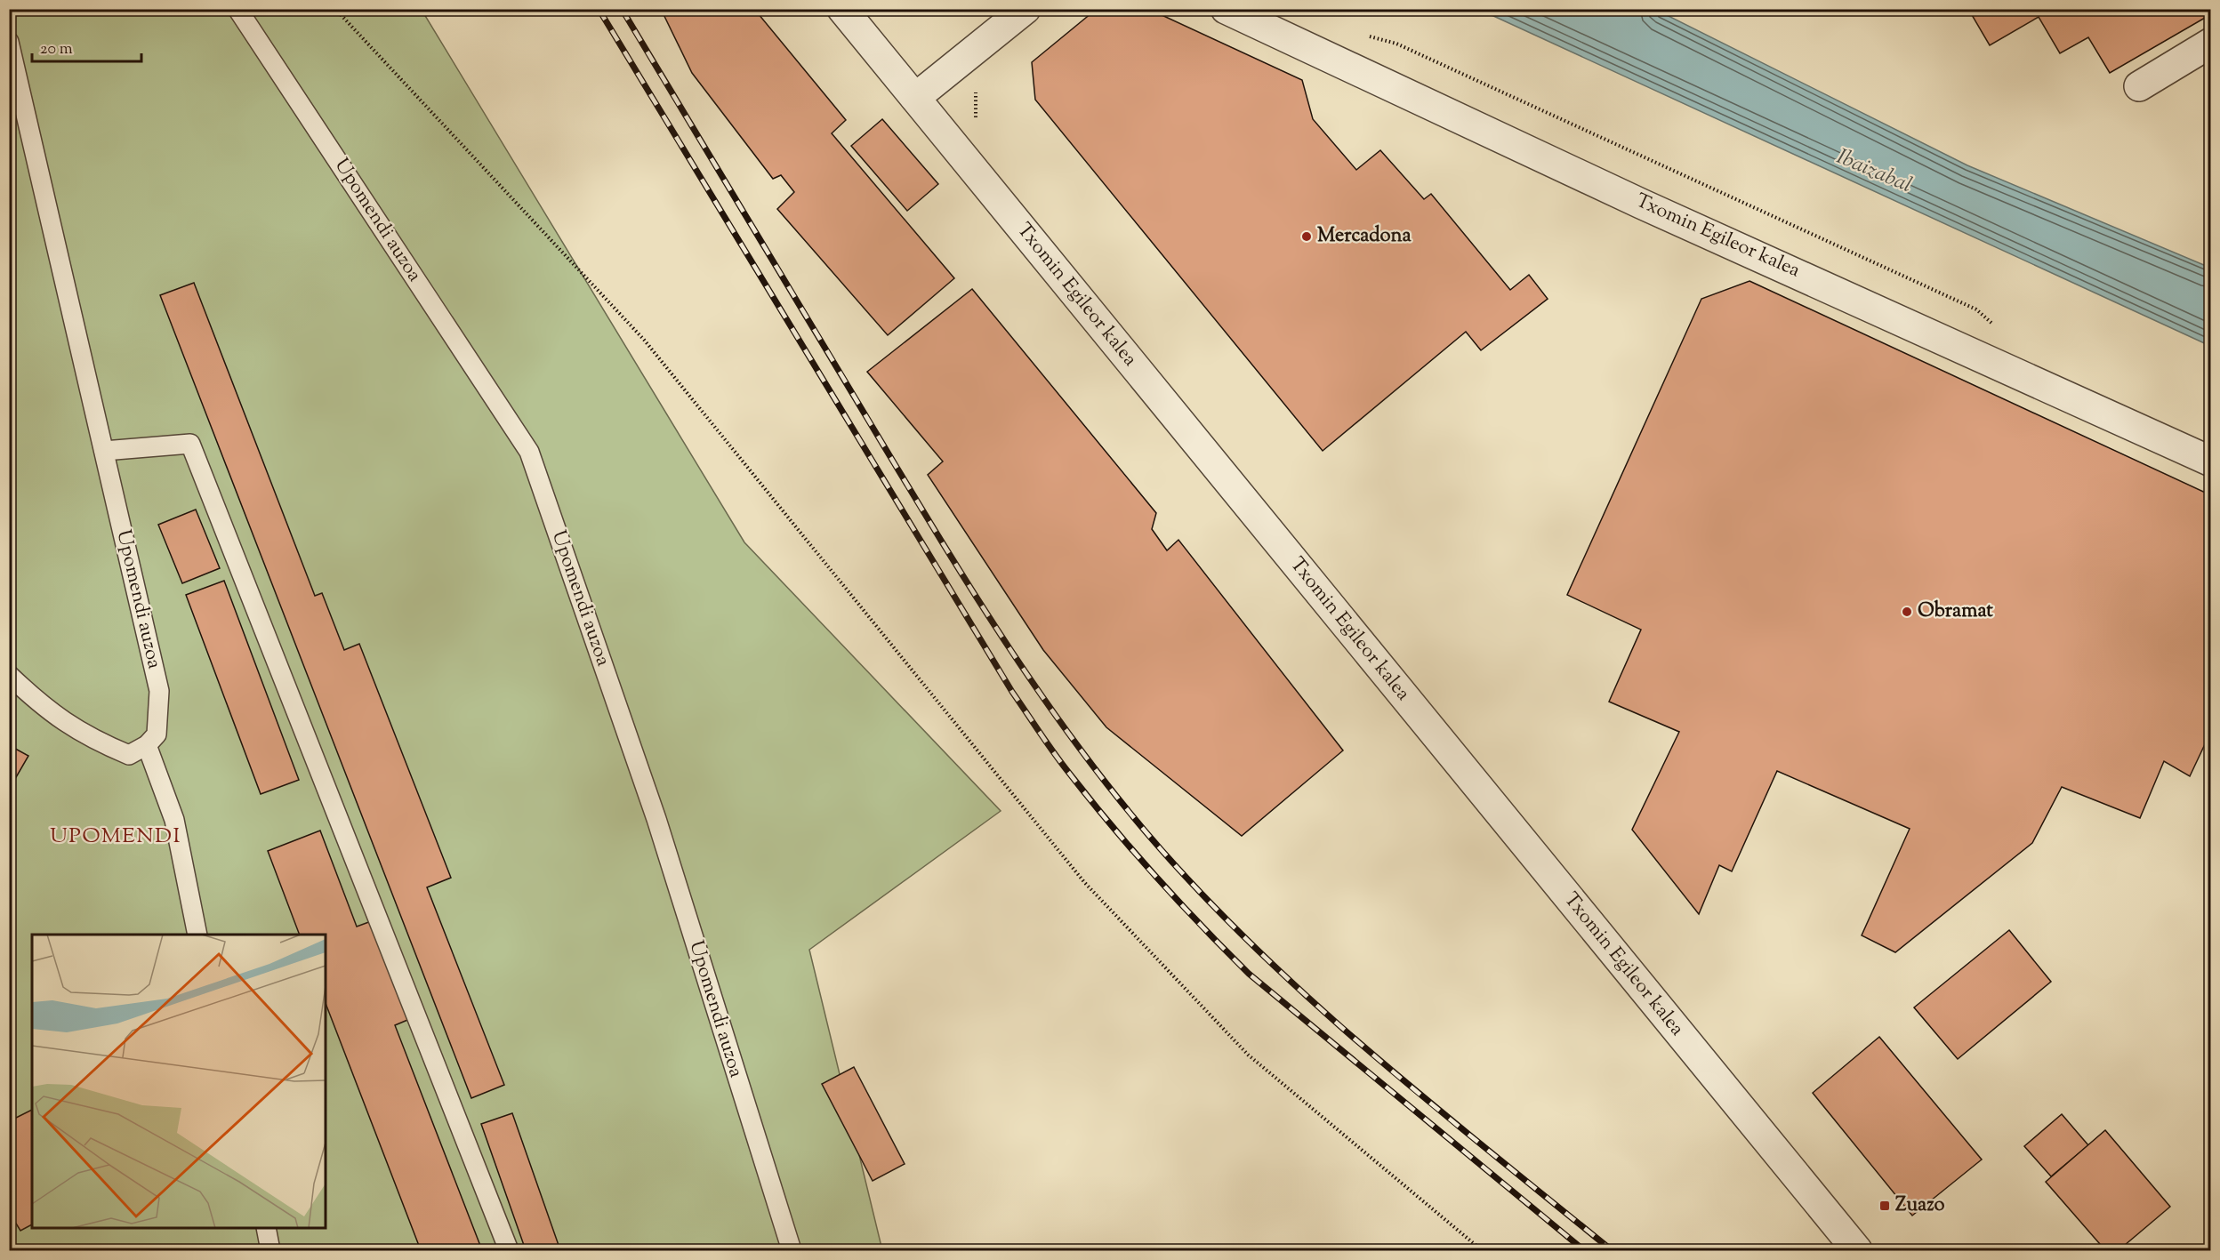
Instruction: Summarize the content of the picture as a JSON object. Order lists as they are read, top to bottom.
{
  "streets": {
    "street": ["Txomin Egileor kalea"],
    "lane": ["Upomendi auzoa"]
  },
  "districts": ["UPOMENDI"],
  "water": ["Ibaizabal"],
  "places": {
    "other": ["Mercadona", "Obramat"],
    "transit": ["Zuazo"]
  },
  "scale_bar": "20 m"
}
